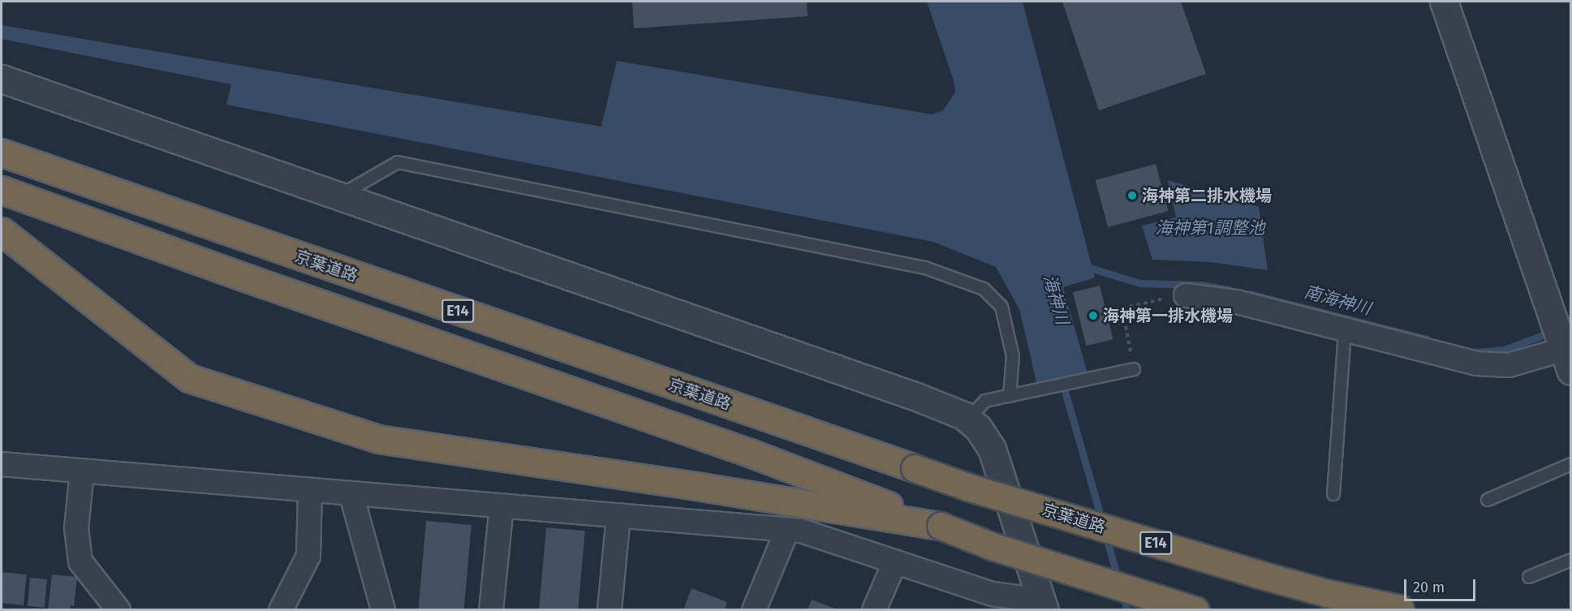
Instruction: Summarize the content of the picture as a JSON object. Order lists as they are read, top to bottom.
{
  "streets": {
    "highway": ["京葉道路", "E14"]
  },
  "water": ["海神第1調整池", "海神川", "南海神川"],
  "places": ["海神第二排水機場", "海神第一排水機場"],
  "scale_bar": "20 m"
}
